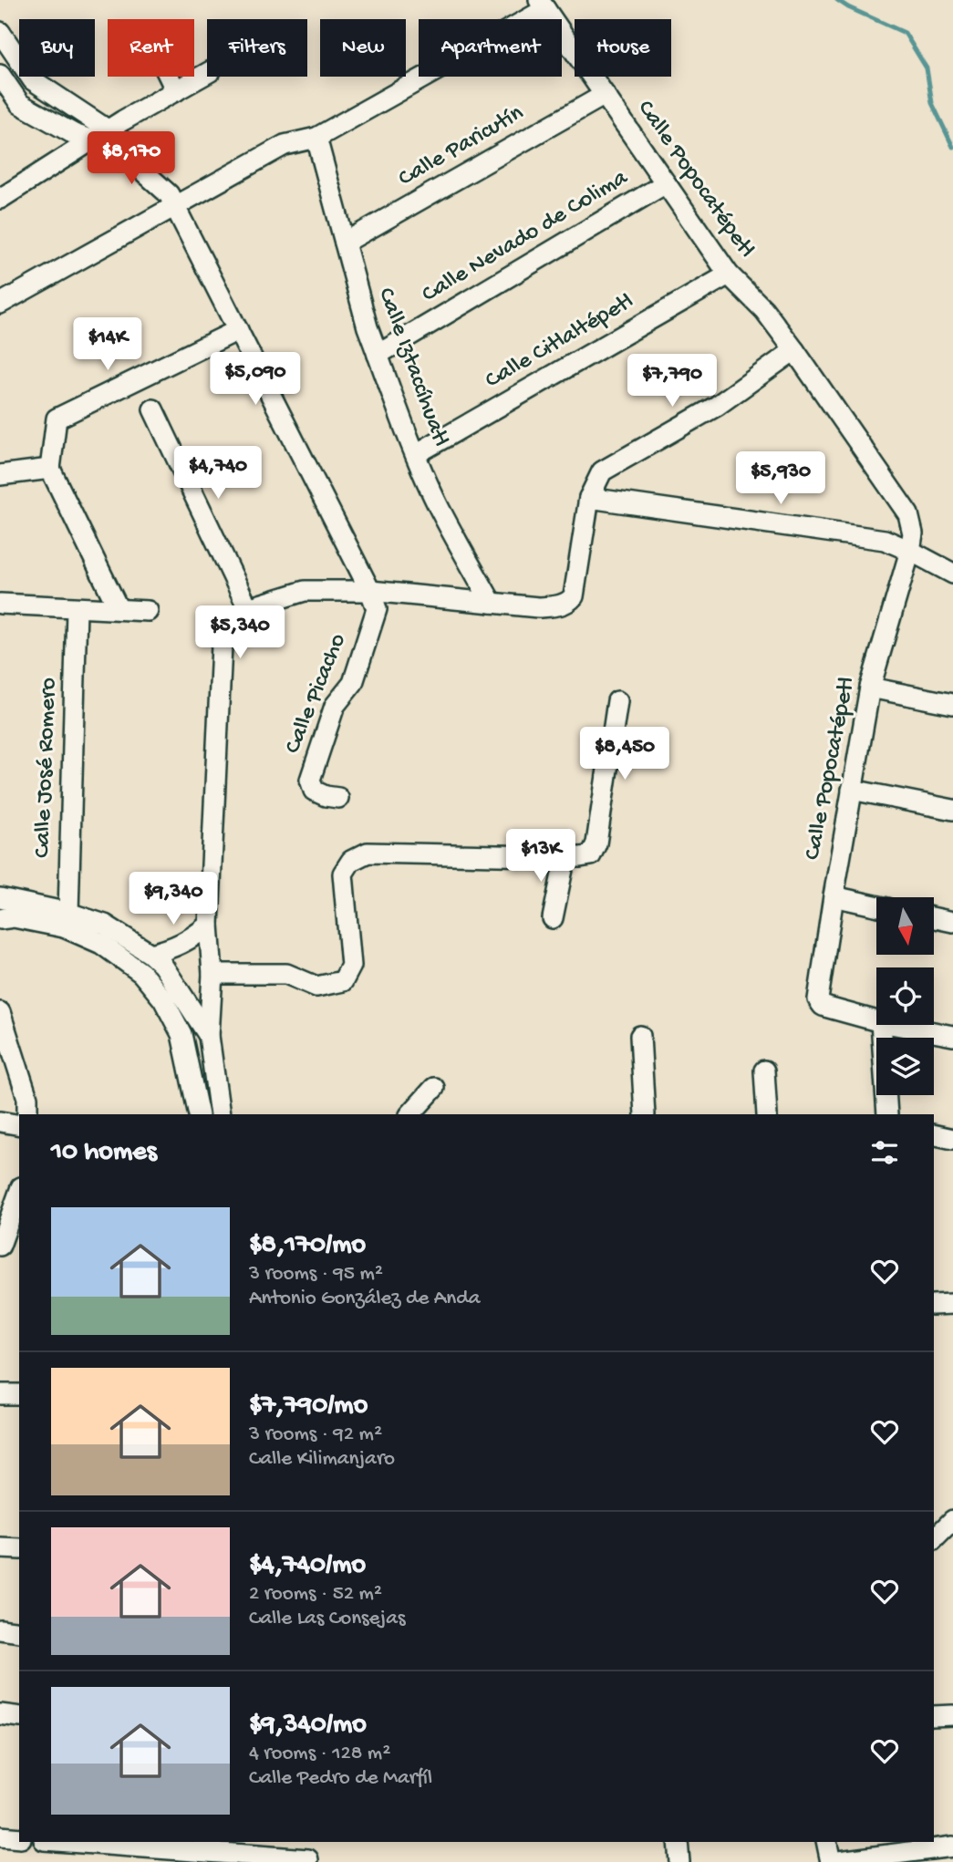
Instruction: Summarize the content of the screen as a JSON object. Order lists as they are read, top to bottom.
{
  "streets": {
    "street": [
      "Calle Paricutín",
      "Calle Popocatépetl",
      "Calle Nevado de Colima",
      "Calle Citlaltépetl",
      "Calle Iztaccíhuatl",
      "Calle Picacho",
      "Calle José Romero"
    ]
  },
  "crossings": [
    ["Calle Paricutín", "Calle Popocatépetl"],
    ["Calle Paricutín", "Calle Iztaccíhuatl"],
    ["Calle Popocatépetl", "Calle Nevado de Colima"],
    ["Calle Popocatépetl", "Calle Citlaltépetl"],
    ["Calle Nevado de Colima", "Calle Iztaccíhuatl"],
    ["Calle Citlaltépetl", "Calle Iztaccíhuatl"]
  ],
  "north": "bottom",
  "page": {
    "chip": [
      "Buy",
      "Rent",
      "Filters",
      "New",
      "Apartment",
      "House"
    ],
    "price": [
      "$8,170",
      "$14K",
      "$5,090",
      "$7,790",
      "$4,740",
      "$5,930",
      "$5,340",
      "$8,450",
      "$13K",
      "$9,340"
    ],
    "heading": "10 homes",
    "list": [
      {
        "name": "$8,170/mo",
        "note": "3 rooms · 95 m² · Antonio González de Anda"
      },
      {
        "name": "$7,790/mo",
        "note": "3 rooms · 92 m² · Calle Kilimanjaro"
      },
      {
        "name": "$4,740/mo",
        "note": "2 rooms · 52 m² · Calle Las Consejas"
      },
      {
        "name": "$9,340/mo",
        "note": "4 rooms · 128 m² · Calle Pedro de Marfíl"
      }
    ]
  }
}
